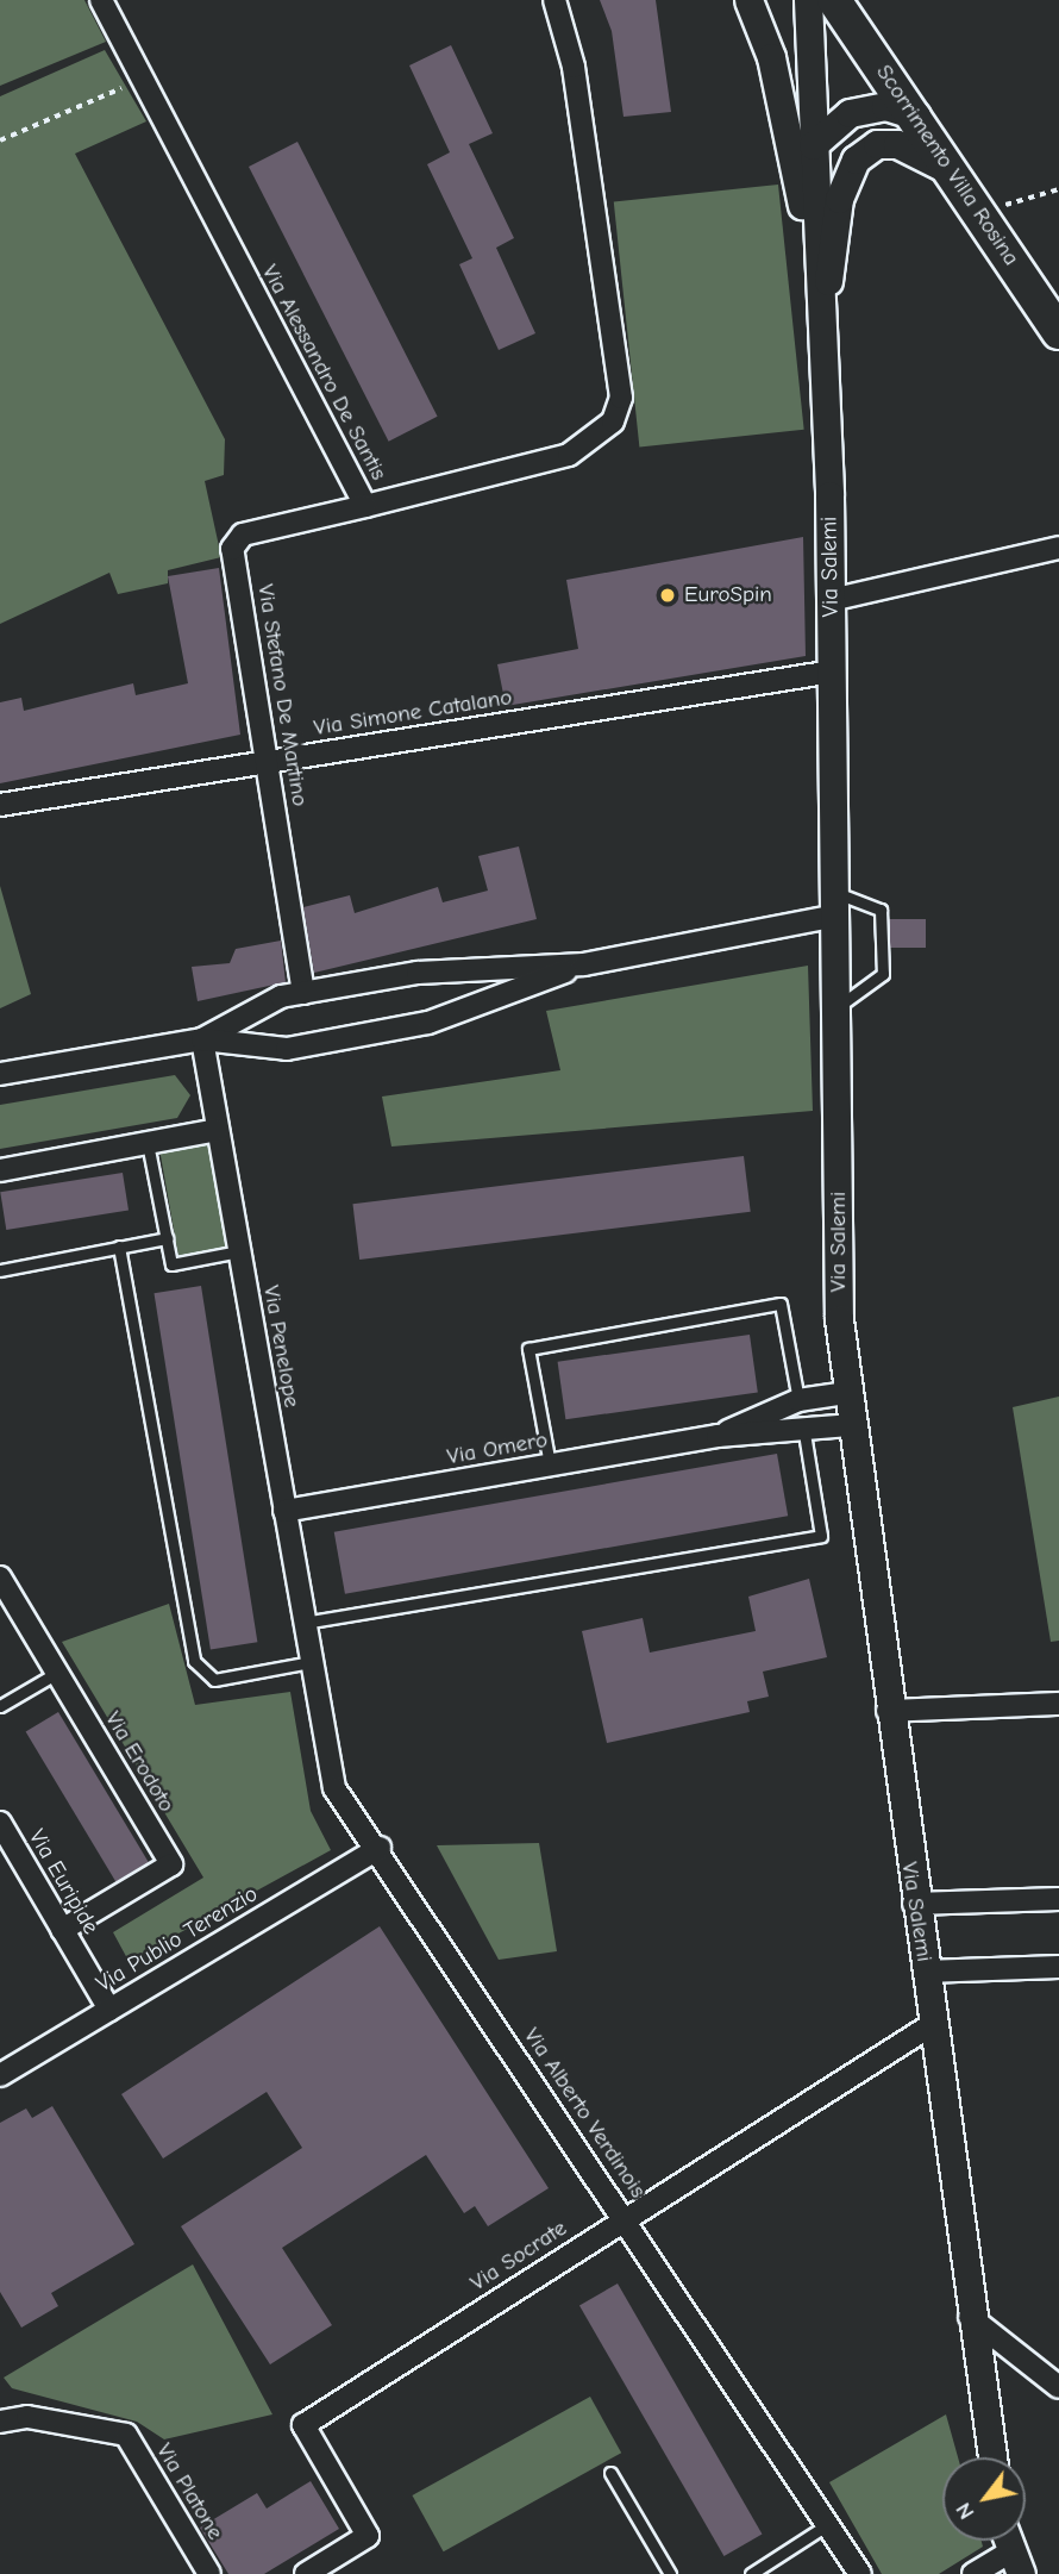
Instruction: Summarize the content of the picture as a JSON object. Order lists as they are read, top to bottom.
{
  "streets": {
    "main road": ["Scorrimento Villa Rosina"],
    "street": [
      "Via Alessandro De Santis",
      "Via Salemi",
      "Via Stefano De Martino",
      "Via Simone Catalano",
      "Via Penelope",
      "Via Omero",
      "Via Erodoto",
      "Via Euripide",
      "Via Publio Terenzio",
      "Via Alberto Verdinois",
      "Via Socrate",
      "Via Platone"
    ]
  },
  "crossings": [
    ["Via Alessandro De Santis", "Via Stefano De Martino"],
    ["Via Salemi", "Via Simone Catalano"],
    ["Via Salemi", "Via Socrate"],
    ["Via Stefano De Martino", "Via Simone Catalano"],
    ["Via Penelope", "Via Omero"],
    ["Via Penelope", "Via Alberto Verdinois"],
    ["Via Erodoto", "Via Euripide"],
    ["Via Euripide", "Via Publio Terenzio"],
    ["Via Publio Terenzio", "Via Alberto Verdinois"],
    ["Via Alberto Verdinois", "Via Socrate"]
  ],
  "places": ["EuroSpin"],
  "north": "bottom left"
}
